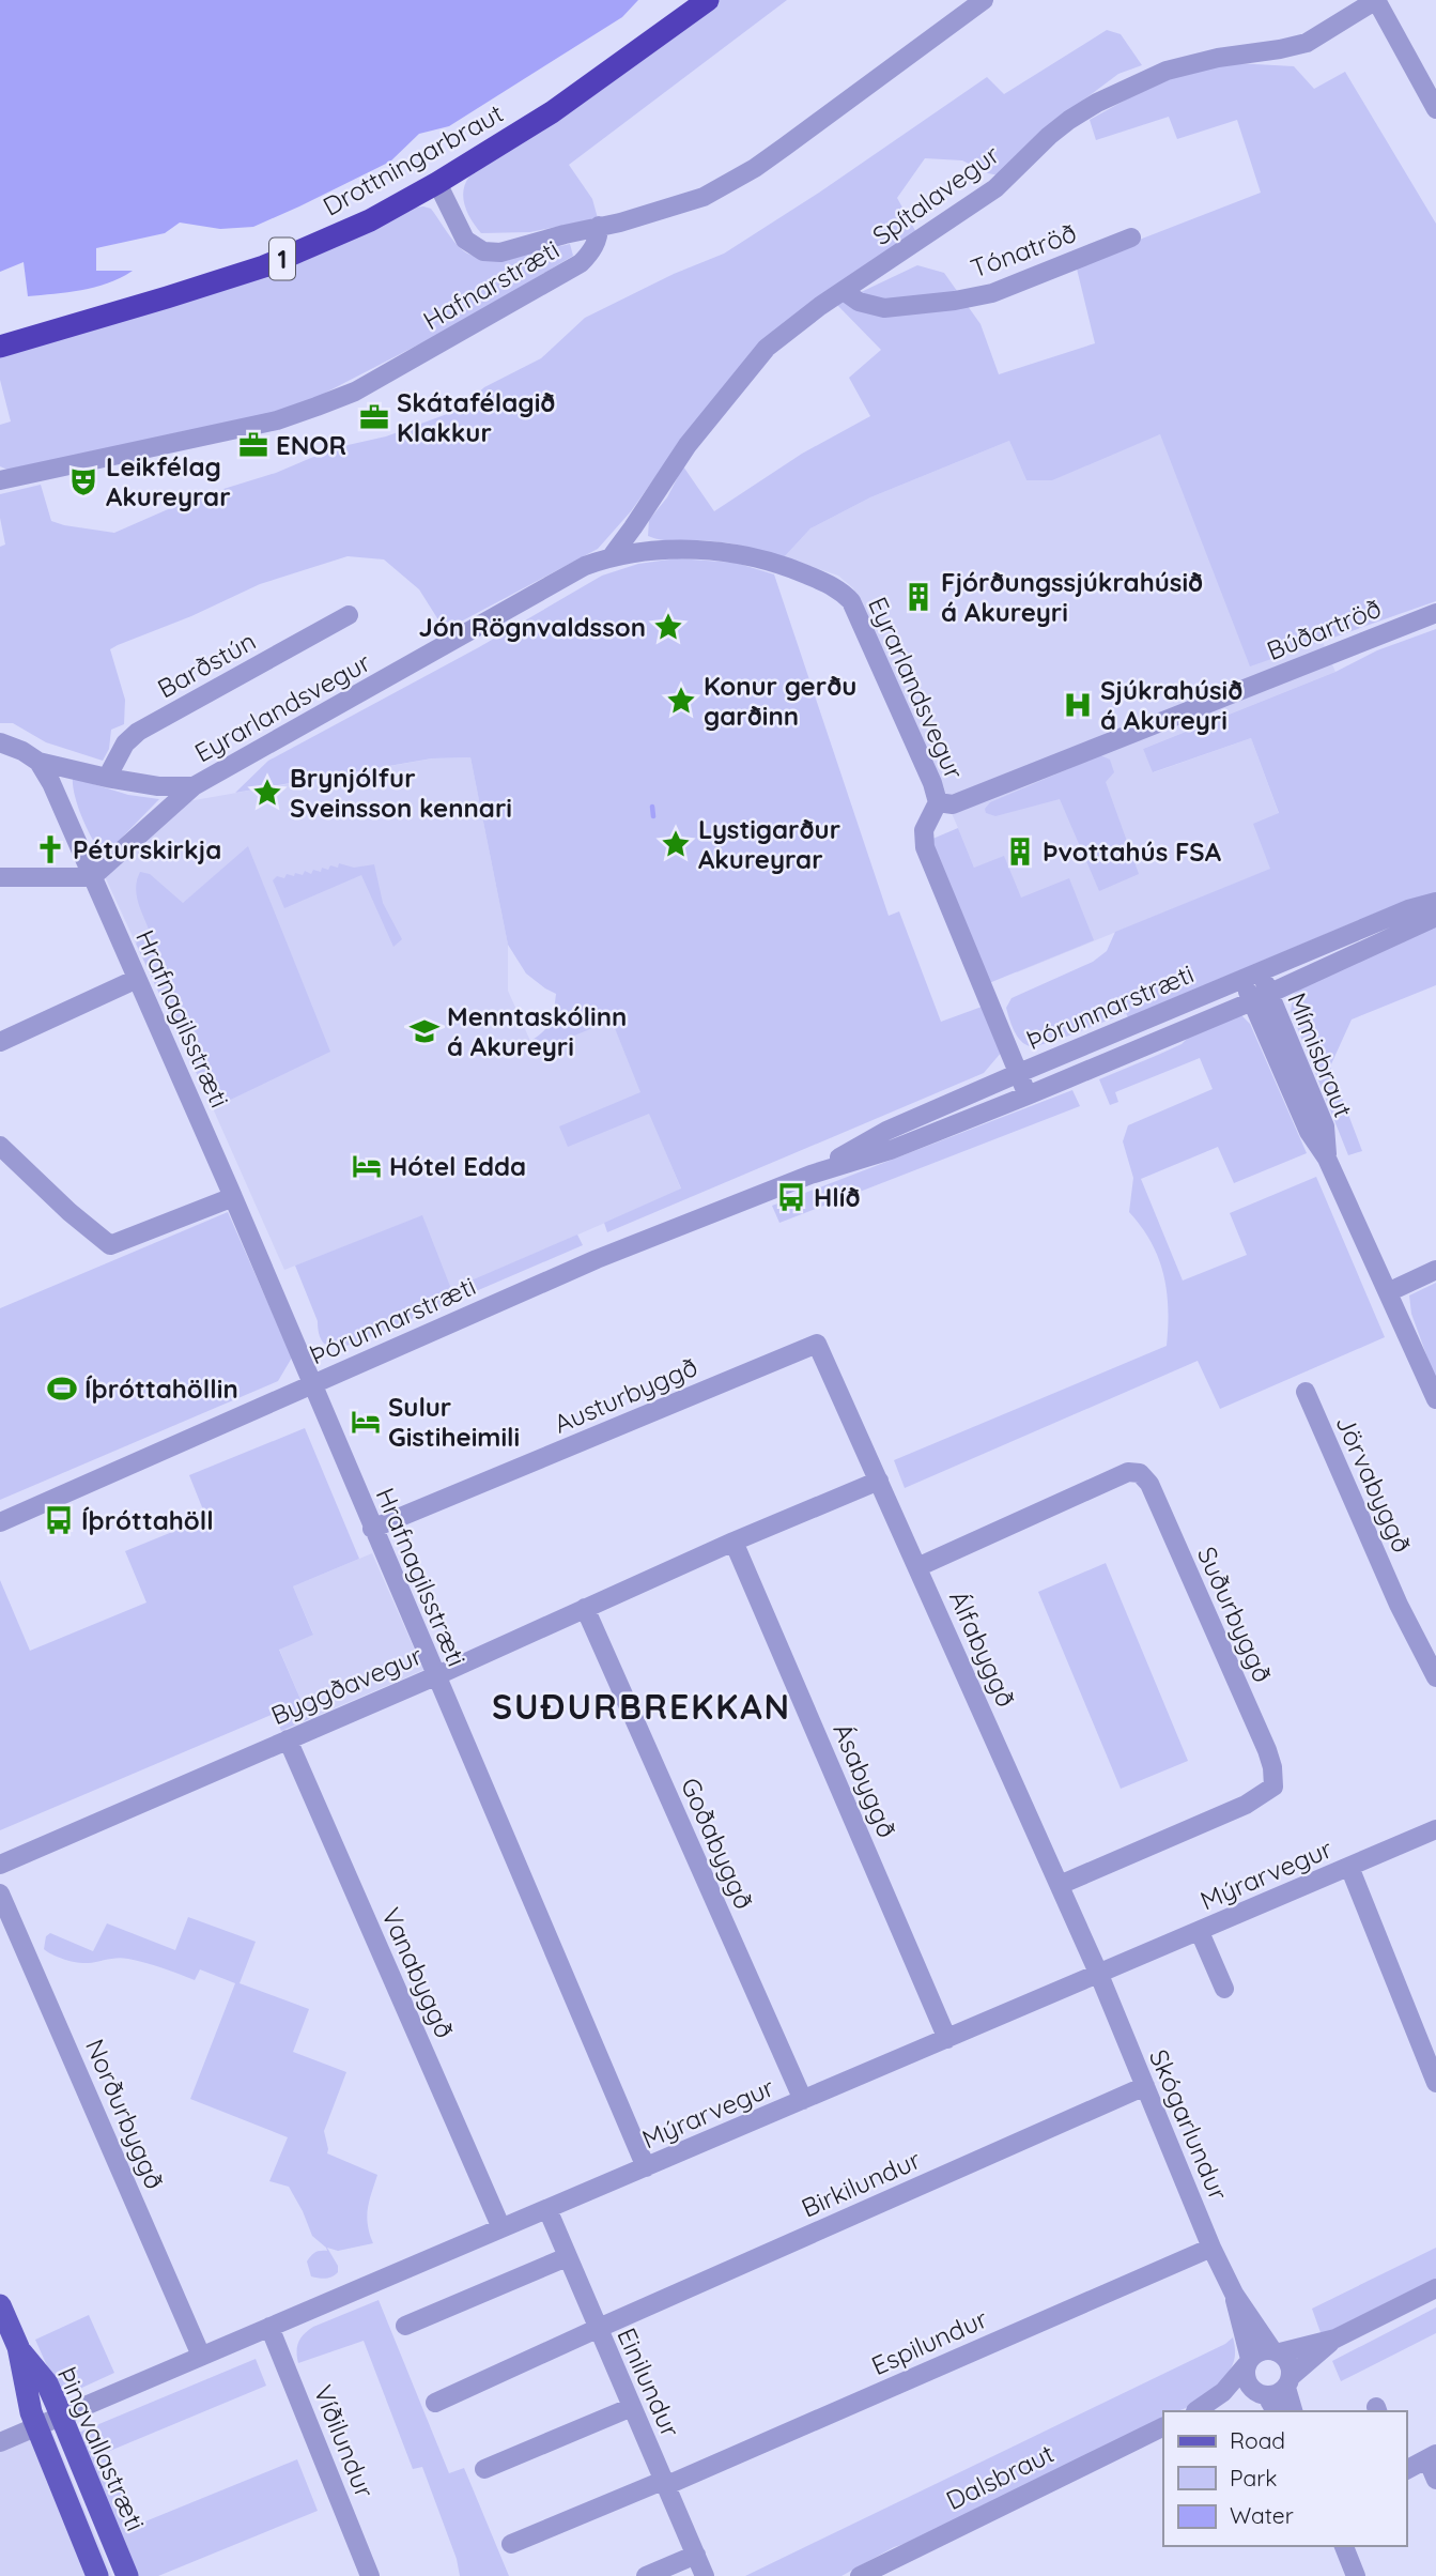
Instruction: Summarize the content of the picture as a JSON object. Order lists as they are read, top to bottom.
{
  "streets": {
    "highway": ["Drottningarbraut", "1"],
    "main road": ["Þingvallastræti"],
    "street": [
      "Spítalavegur",
      "Tónatröð",
      "Hafnarstræti",
      "Búðartröð",
      "Barðstún",
      "Eyrarlandsvegur",
      "Þórunnarstræti",
      "Hrafnagilsstræti",
      "Mímisbraut",
      "Austurbyggð",
      "Jörvabyggð",
      "Suðurbyggð",
      "Álfabyggð",
      "Byggðavegur",
      "Ásabyggð",
      "Goðabyggð",
      "Mýrarvegur",
      "Vanabyggð",
      "Norðurbyggð",
      "Skógarlundur",
      "Birkilundur",
      "Espilundur",
      "Einilundur",
      "Víðilundur",
      "Dalsbraut"
    ]
  },
  "crossings": [
    ["Spítalavegur", "Tónatröð"],
    ["Spítalavegur", "Eyrarlandsvegur"],
    ["Búðartröð", "Eyrarlandsvegur"],
    ["Barðstún", "Eyrarlandsvegur"],
    ["Eyrarlandsvegur", "Þórunnarstræti"],
    ["Eyrarlandsvegur", "Hrafnagilsstræti"],
    ["Þórunnarstræti", "Hrafnagilsstræti"],
    ["Þórunnarstræti", "Mímisbraut"],
    ["Hrafnagilsstræti", "Austurbyggð"],
    ["Hrafnagilsstræti", "Byggðavegur"],
    ["Hrafnagilsstræti", "Mýrarvegur"],
    ["Austurbyggð", "Álfabyggð"],
    ["Suðurbyggð", "Álfabyggð"],
    ["Álfabyggð", "Byggðavegur"],
    ["Álfabyggð", "Mýrarvegur"],
    ["Álfabyggð", "Skógarlundur"],
    ["Byggðavegur", "Ásabyggð"],
    ["Byggðavegur", "Goðabyggð"],
    ["Byggðavegur", "Vanabyggð"],
    ["Ásabyggð", "Mýrarvegur"],
    ["Goðabyggð", "Mýrarvegur"],
    ["Mýrarvegur", "Vanabyggð"],
    ["Mýrarvegur", "Norðurbyggð"],
    ["Mýrarvegur", "Skógarlundur"],
    ["Mýrarvegur", "Einilundur"],
    ["Mýrarvegur", "Víðilundur"],
    ["Mýrarvegur", "Þingvallastræti"],
    ["Skógarlundur", "Birkilundur"],
    ["Skógarlundur", "Espilundur"],
    ["Birkilundur", "Einilundur"],
    ["Espilundur", "Einilundur"]
  ],
  "districts": ["SUÐURBREKKAN"],
  "places": {
    "office": ["Skátafélagið Klakkur", "ENOR"],
    "theatre": ["Leikfélag Akureyrar"],
    "building": ["Fjórðungssjúkrahúsið á Akureyri", "Þvottahús FSA"],
    "place": [
      "Jón Rögnvaldsson",
      "Konur gerðu garðinn",
      "Brynjólfur Sveinsson kennari",
      "Lystigarður Akureyrar"
    ],
    "hospital": ["Sjúkrahúsið á Akureyri"],
    "church": ["Péturskirkja"],
    "school or university": ["Menntaskólinn á Akureyri"],
    "hotel": ["Hótel Edda", "Sulur Gistiheimili"],
    "bus stop": ["Hlíð", "Íþróttahöll"],
    "sports": ["Íþróttahöllin"]
  },
  "legend": ["Road", "Park", "Water"]
}
